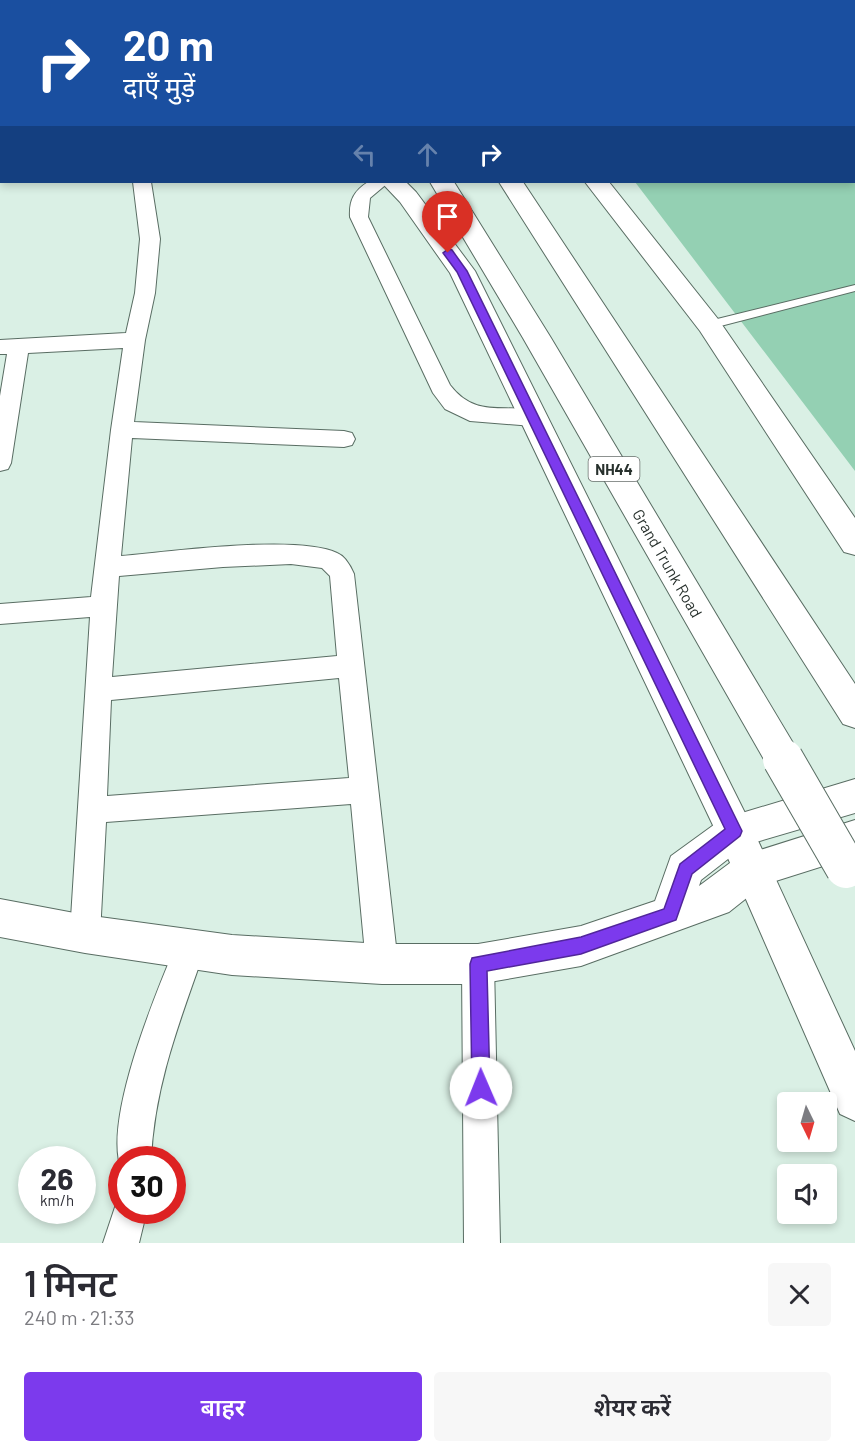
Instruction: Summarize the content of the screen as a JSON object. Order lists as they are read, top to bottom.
{
  "streets": {
    "main road": ["NH44", "Grand Trunk Road"]
  },
  "north": "bottom",
  "page": {
    "turn": ["20 m", "दाएँ मुड़ें"],
    "speed": "26 km/h",
    "limit": "30",
    "heading": ["1 मिनट", "240 m · 21:33"],
    "buttons": ["बाहर", "शेयर करें"]
  }
}
